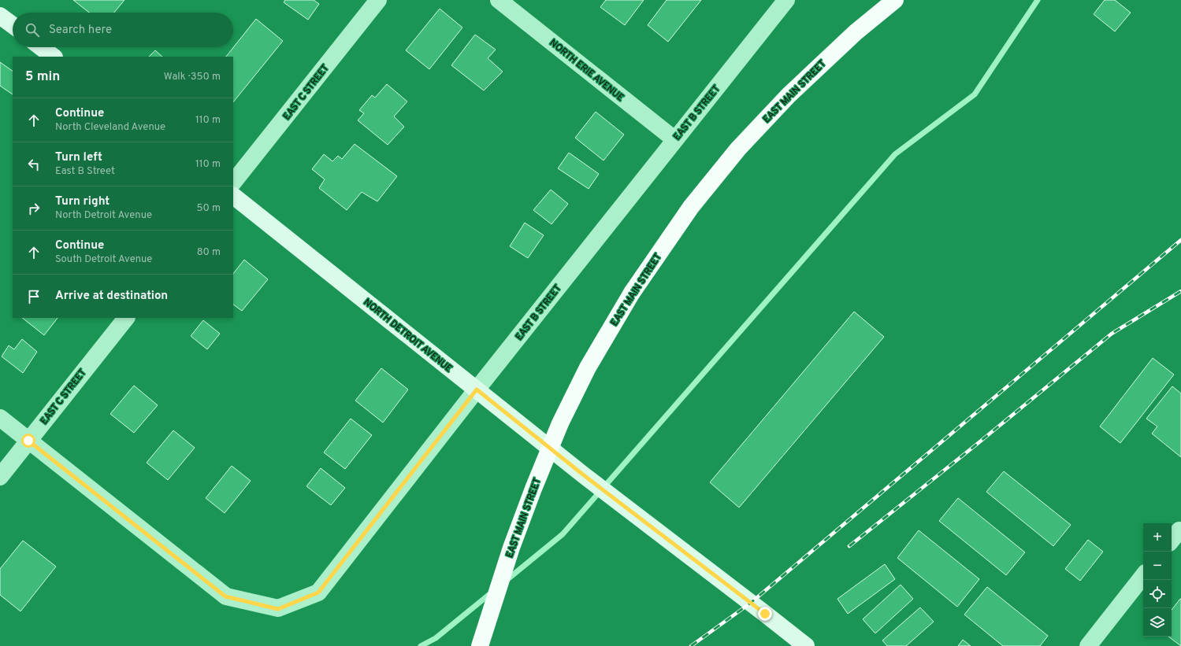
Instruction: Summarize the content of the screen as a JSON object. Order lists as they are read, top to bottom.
{
  "streets": {
    "main road": ["EAST MAIN STREET"],
    "street": [
      "NORTH ERIE AVENUE",
      "EAST C STREET",
      "EAST B STREET",
      "NORTH DETROIT AVENUE"
    ]
  },
  "crossings": [
    ["NORTH ERIE AVENUE", "EAST B STREET"],
    ["EAST C STREET", "EAST B STREET"],
    ["EAST B STREET", "NORTH DETROIT AVENUE"]
  ],
  "page": {
    "search": "Search here",
    "heading": ["5 min", "Walk · 350 m"],
    "list": [
      ["Continue", "North Cleveland Avenue", "110 m"],
      ["Turn left", "East B Street", "110 m"],
      ["Turn right", "North Detroit Avenue", "50 m"],
      ["Continue", "South Detroit Avenue", "80 m"],
      "Arrive at destination"
    ],
    "map_buttons": ["+", "−"]
  }
}
